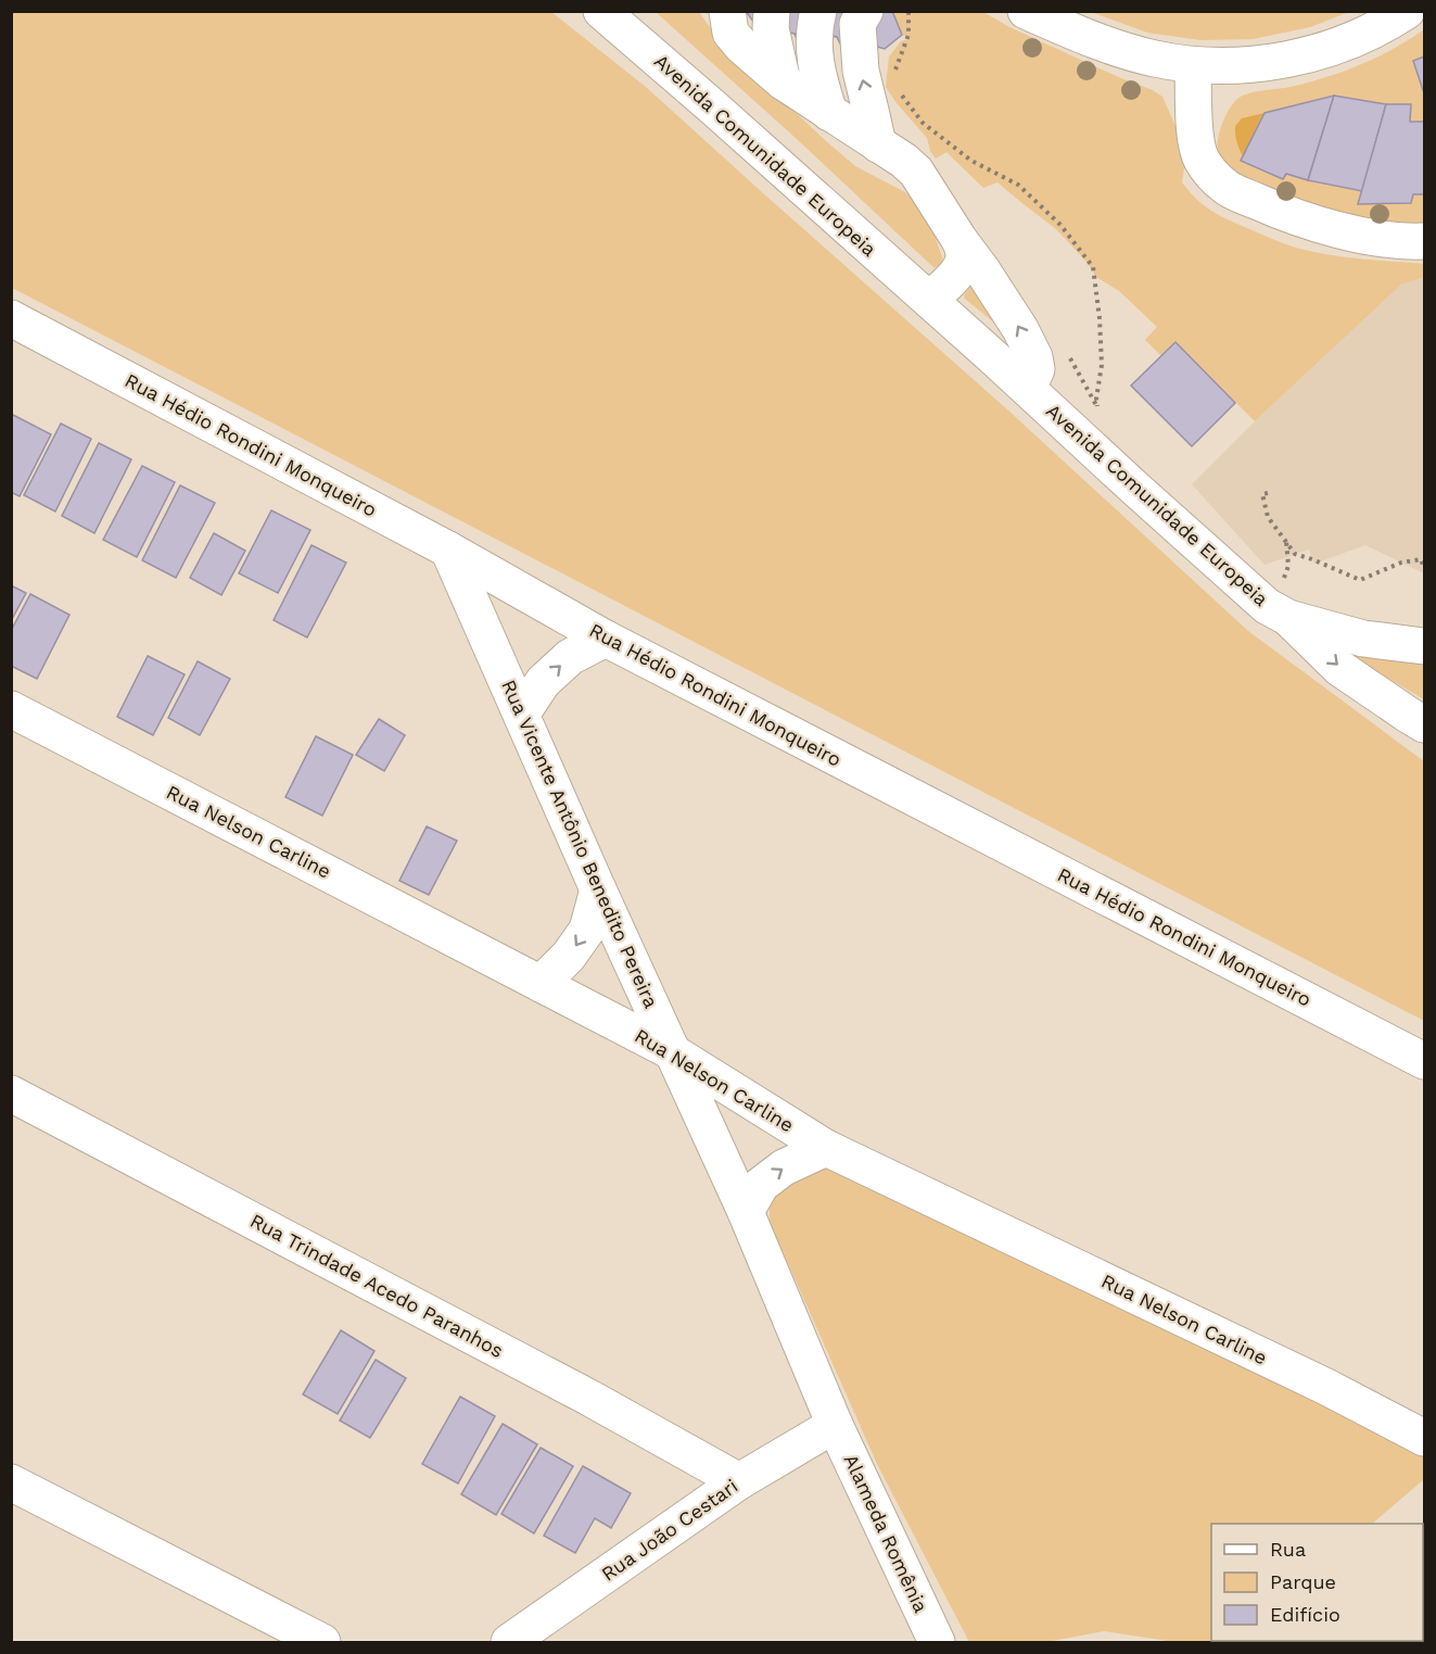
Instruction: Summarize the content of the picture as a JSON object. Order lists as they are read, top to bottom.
{
  "streets": {
    "street": [
      "Avenida Comunidade Europeia",
      "Rua Hédio Rondini Monqueiro",
      "Rua Nelson Carline",
      "Rua Vicente Antônio Benedito Pereira",
      "Rua Trindade Acedo Paranhos",
      "Rua João Cestari",
      "Alameda Romênia"
    ]
  },
  "crossings": [
    ["Rua Hédio Rondini Monqueiro", "Rua Vicente Antônio Benedito Pereira"],
    ["Rua Nelson Carline", "Rua Vicente Antônio Benedito Pereira"],
    ["Rua Vicente Antônio Benedito Pereira", "Rua João Cestari"],
    ["Rua Vicente Antônio Benedito Pereira", "Alameda Romênia"],
    ["Rua Trindade Acedo Paranhos", "Rua João Cestari"],
    ["Rua João Cestari", "Alameda Romênia"]
  ],
  "legend": ["Rua", "Parque", "Edifício"]
}
